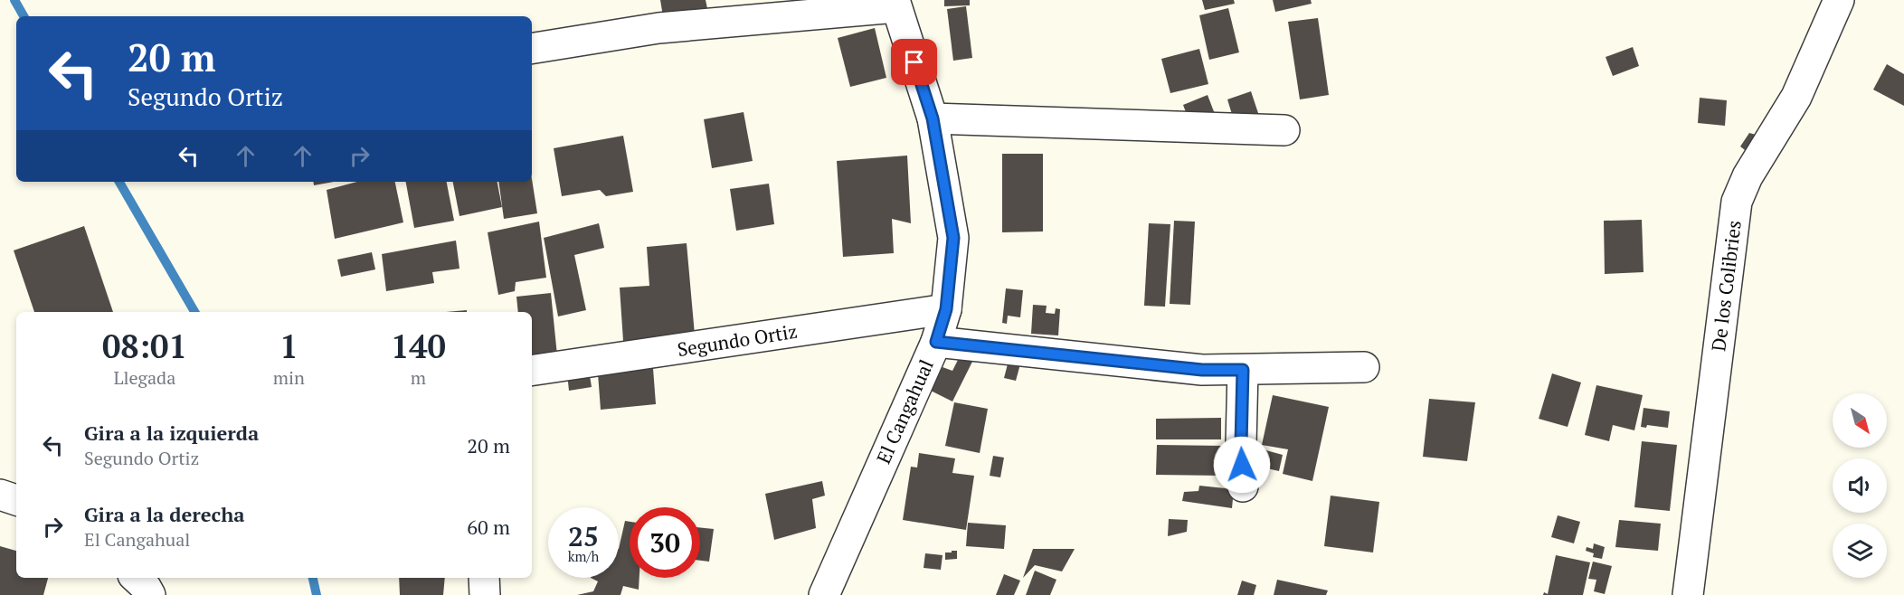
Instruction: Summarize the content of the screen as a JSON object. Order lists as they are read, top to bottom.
{
  "streets": {
    "street": ["De los Colibries", "Segundo Ortiz", "El Cangahual"]
  },
  "crossings": [
    ["Segundo Ortiz", "El Cangahual"]
  ],
  "north": "bottom right",
  "page": {
    "turn": ["20 m", "Segundo Ortiz"],
    "eta": [
      "08:01",
      "Llegada",
      "1",
      "min",
      "140",
      "m"
    ],
    "list": [
      {
        "name": "Gira a la izquierda",
        "note": "Segundo Ortiz",
        "value": "20 m"
      },
      {
        "name": "Gira a la derecha",
        "note": "El Cangahual",
        "value": "60 m"
      }
    ],
    "speed": "25 km/h",
    "limit": "30"
  }
}
